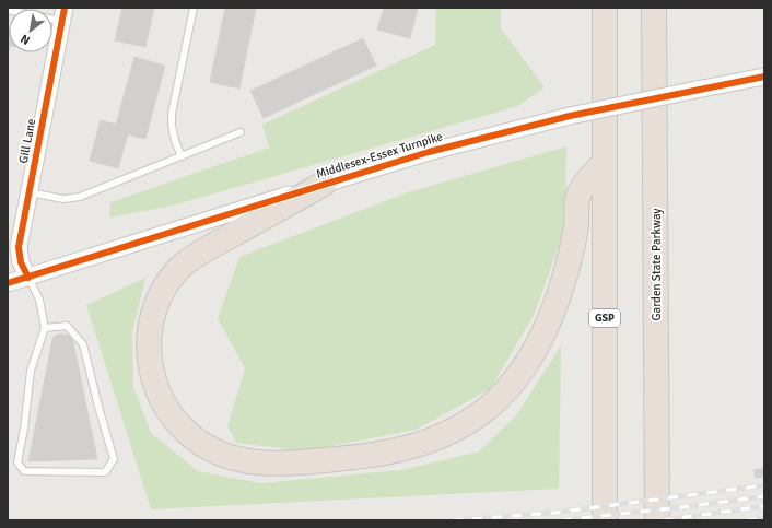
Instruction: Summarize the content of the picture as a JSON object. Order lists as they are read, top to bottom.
{
  "streets": {
    "highway": ["Garden State Parkway", "GSP"],
    "street": ["Gill Lane", "Middlesex-Essex Turnpike"]
  },
  "crossings": [
    ["Gill Lane", "Middlesex-Essex Turnpike"]
  ],
  "north": "bottom left"
}
